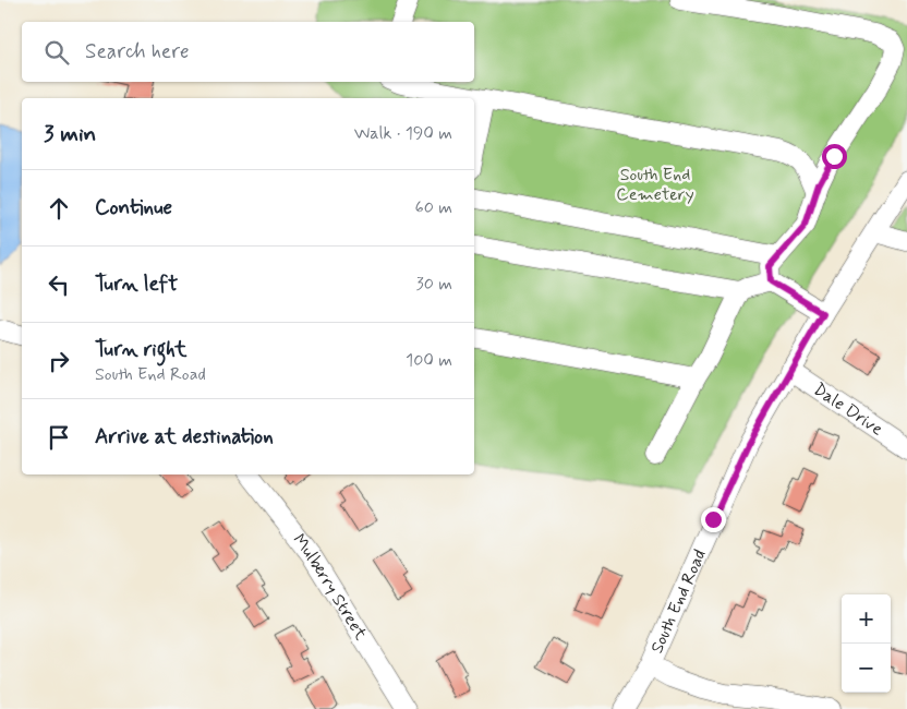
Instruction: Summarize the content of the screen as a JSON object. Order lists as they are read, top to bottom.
{
  "streets": {
    "street": ["Dale Drive", "Mulberry Street", "South End Road"]
  },
  "crossings": [
    ["Dale Drive", "South End Road"]
  ],
  "parks": ["South End Cemetery"],
  "page": {
    "search": "Search here",
    "heading": ["3 min", "Walk · 190 m"],
    "list": [
      ["Continue", "60 m"],
      ["Turn left", "30 m"],
      ["Turn right", "South End Road", "100 m"],
      "Arrive at destination"
    ],
    "map_buttons": ["+", "−"]
  }
}
